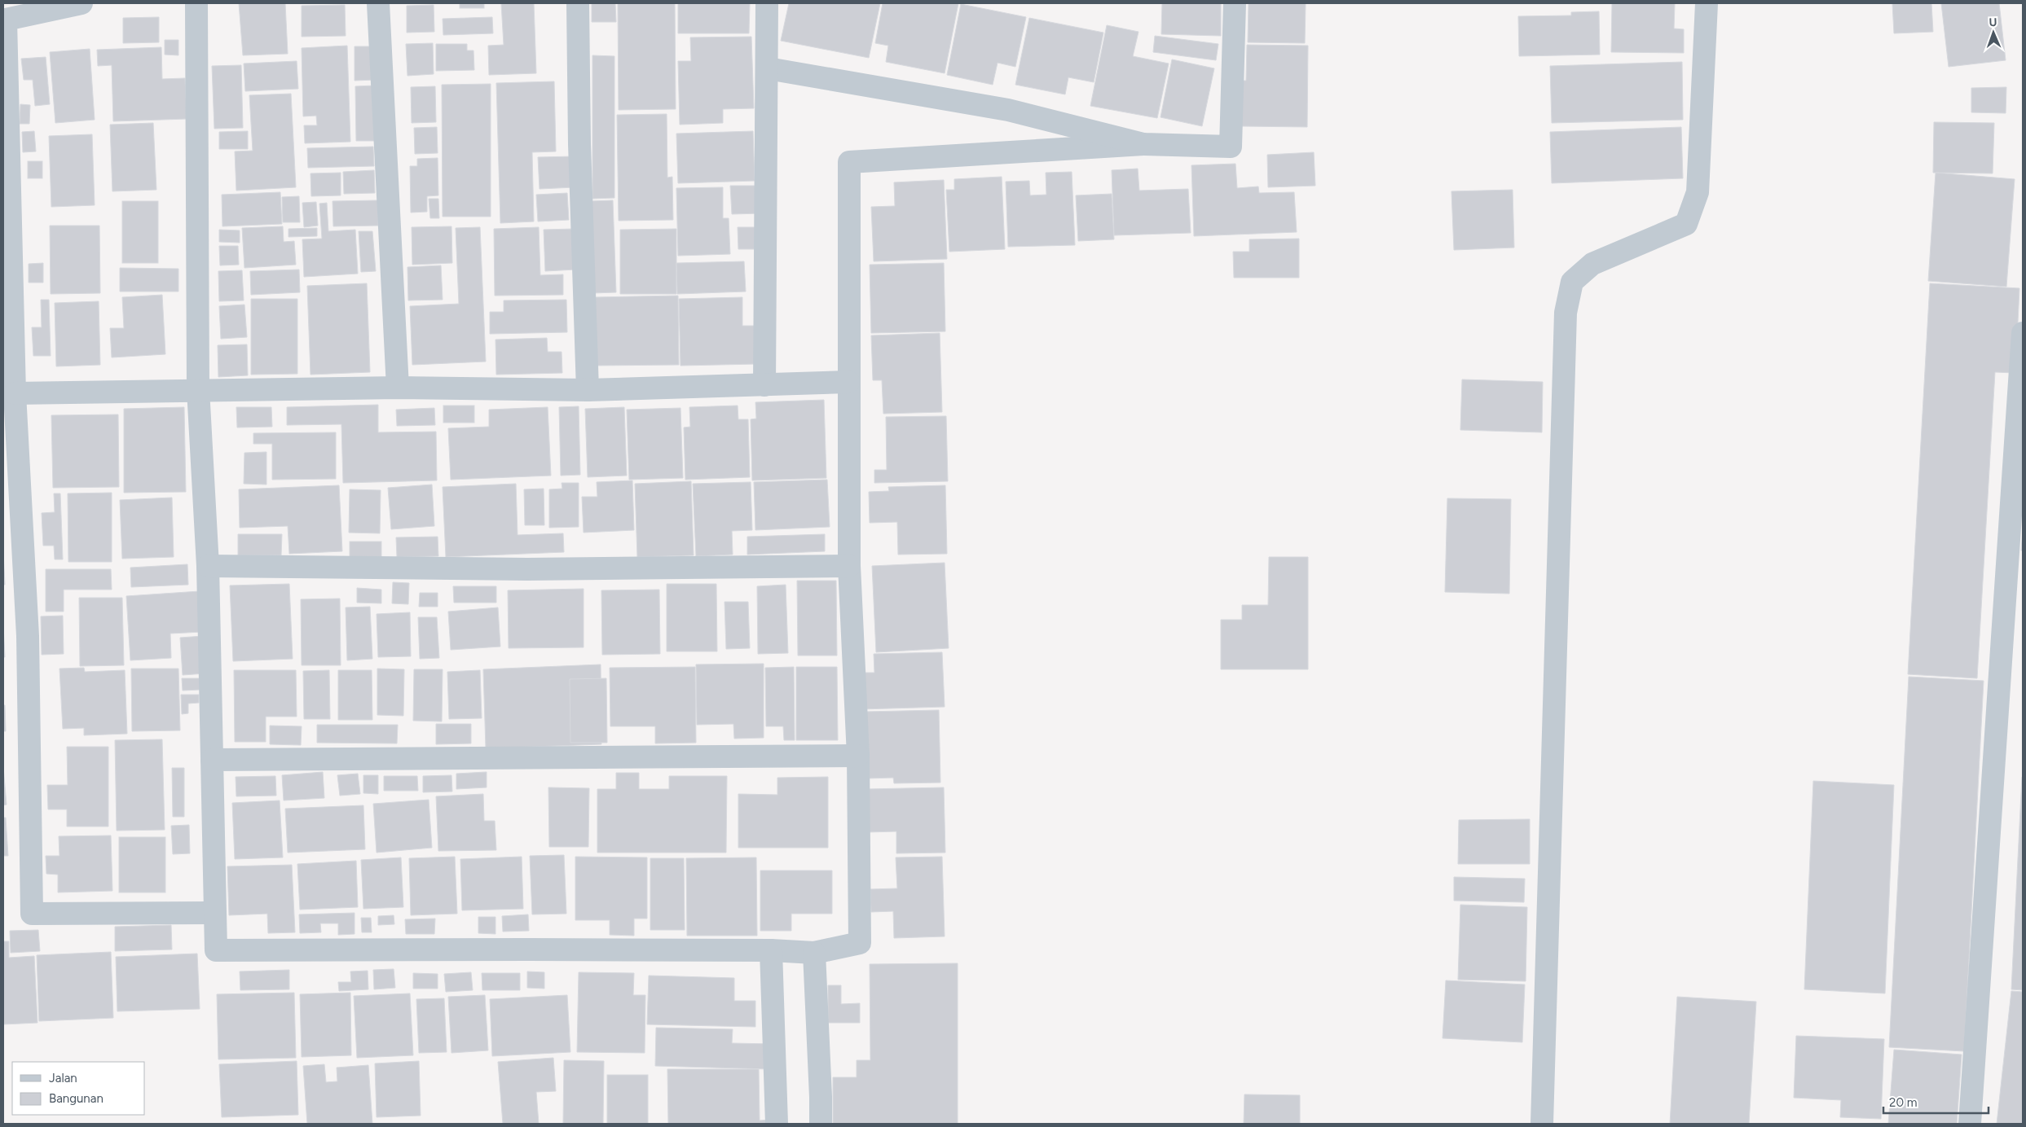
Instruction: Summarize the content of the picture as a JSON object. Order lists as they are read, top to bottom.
{
  "legend": ["Jalan", "Bangunan"],
  "scale_bar": "20 m",
  "north": "top"
}
